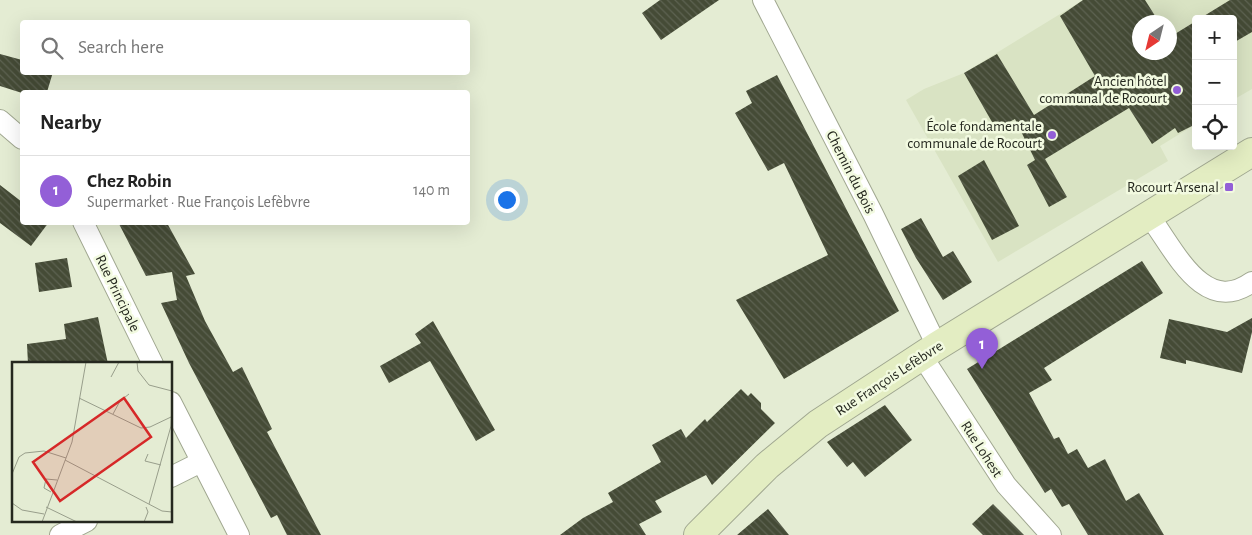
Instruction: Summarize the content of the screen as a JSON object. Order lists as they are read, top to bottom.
{
  "streets": {
    "main road": ["Rue François Lefèbvre"],
    "street": ["Chemin du Bois", "Rue Principale", "Rue Lohest"]
  },
  "crossings": [
    ["Chemin du Bois", "Rue François Lefèbvre"],
    ["Chemin du Bois", "Rue Lohest"],
    ["Rue François Lefèbvre", "Rue Lohest"]
  ],
  "places": {
    "other": ["Ancien hôtel communal de Rocourt", "École fondamentale communale de Rocourt"],
    "transit": ["Rocourt Arsenal"]
  },
  "north": "bottom left",
  "page": {
    "map_buttons": ["+", "−"],
    "search": "Search here",
    "heading": "Nearby",
    "list": [
      {
        "mark": "1",
        "name": "Chez Robin",
        "note": "Supermarket · Rue François Lefèbvre",
        "value": "140 m"
      }
    ],
    "pins": "1"
  }
}
